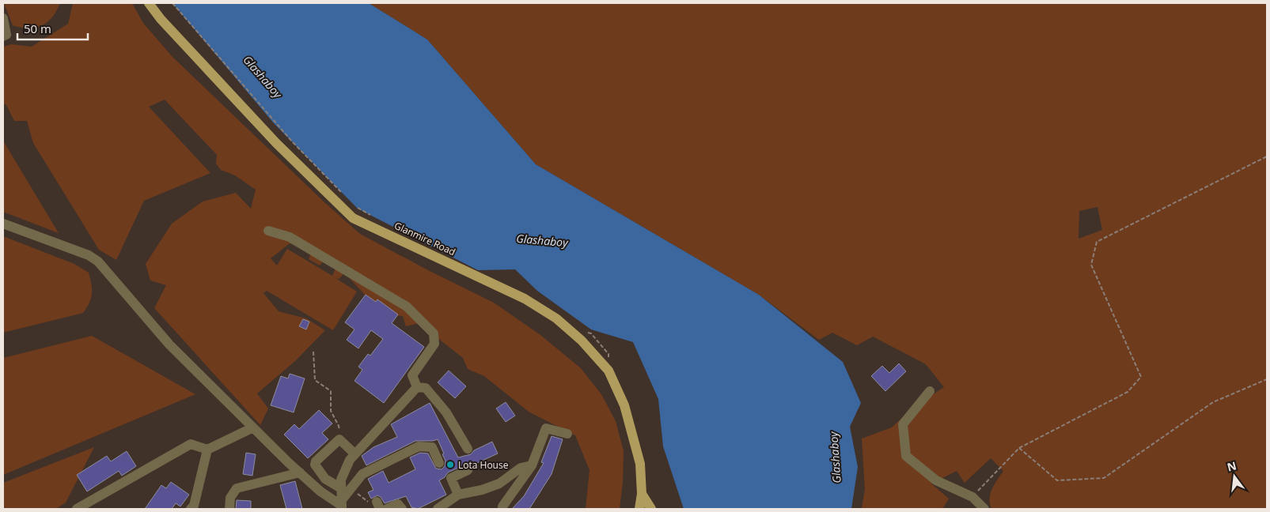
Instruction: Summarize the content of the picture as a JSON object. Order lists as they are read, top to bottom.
{
  "streets": {
    "main road": ["Glanmire Road"]
  },
  "water": ["Glashaboy"],
  "places": ["Lota House"],
  "scale_bar": "50 m",
  "north": "top"
}
